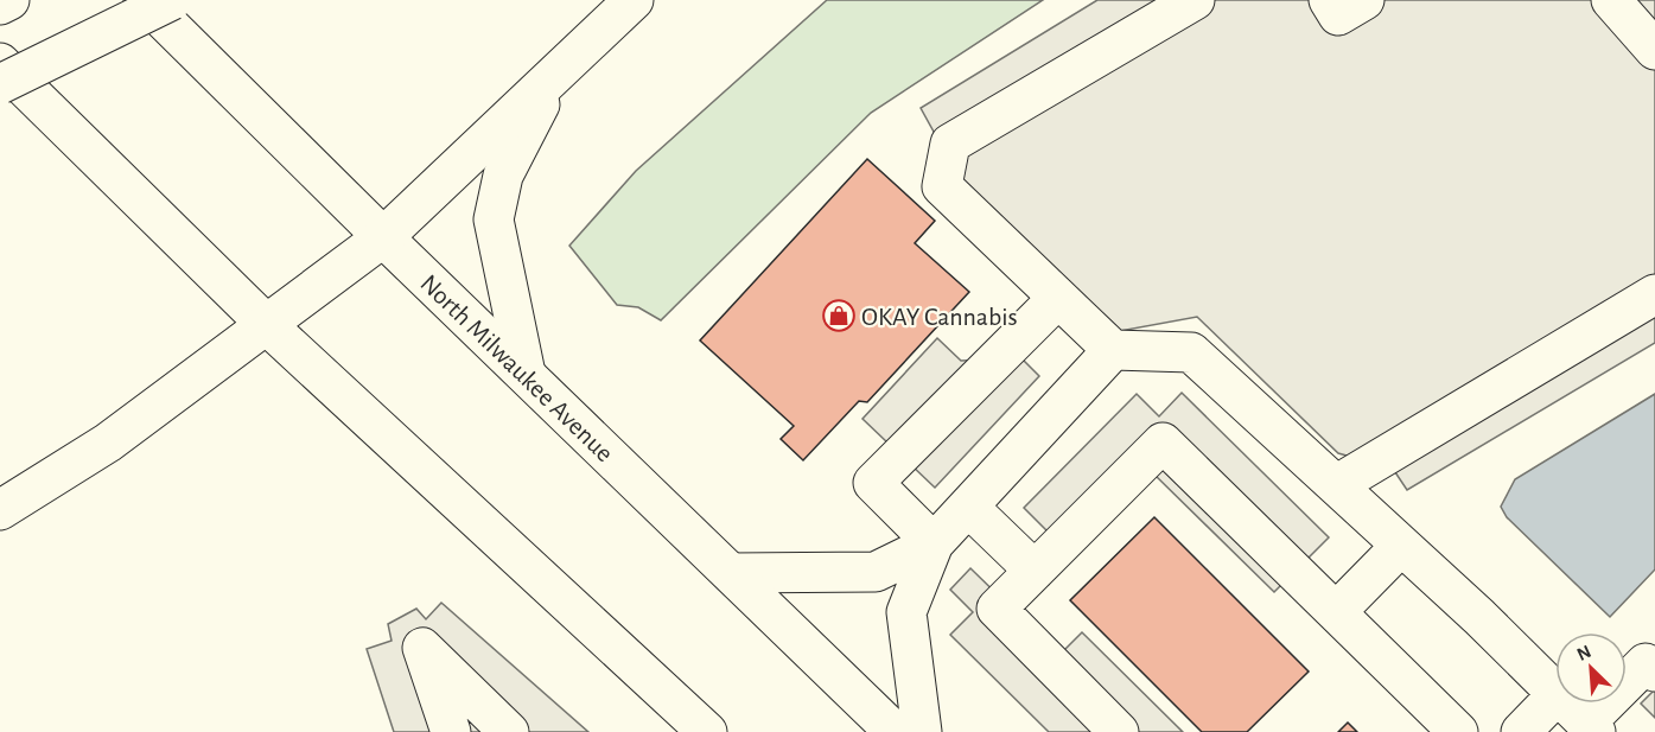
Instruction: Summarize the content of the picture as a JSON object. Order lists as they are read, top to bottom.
{
  "streets": {
    "main road": ["North Milwaukee Avenue"]
  },
  "places": {
    "shop": ["OKAY Cannabis"]
  },
  "north": "top left"
}
